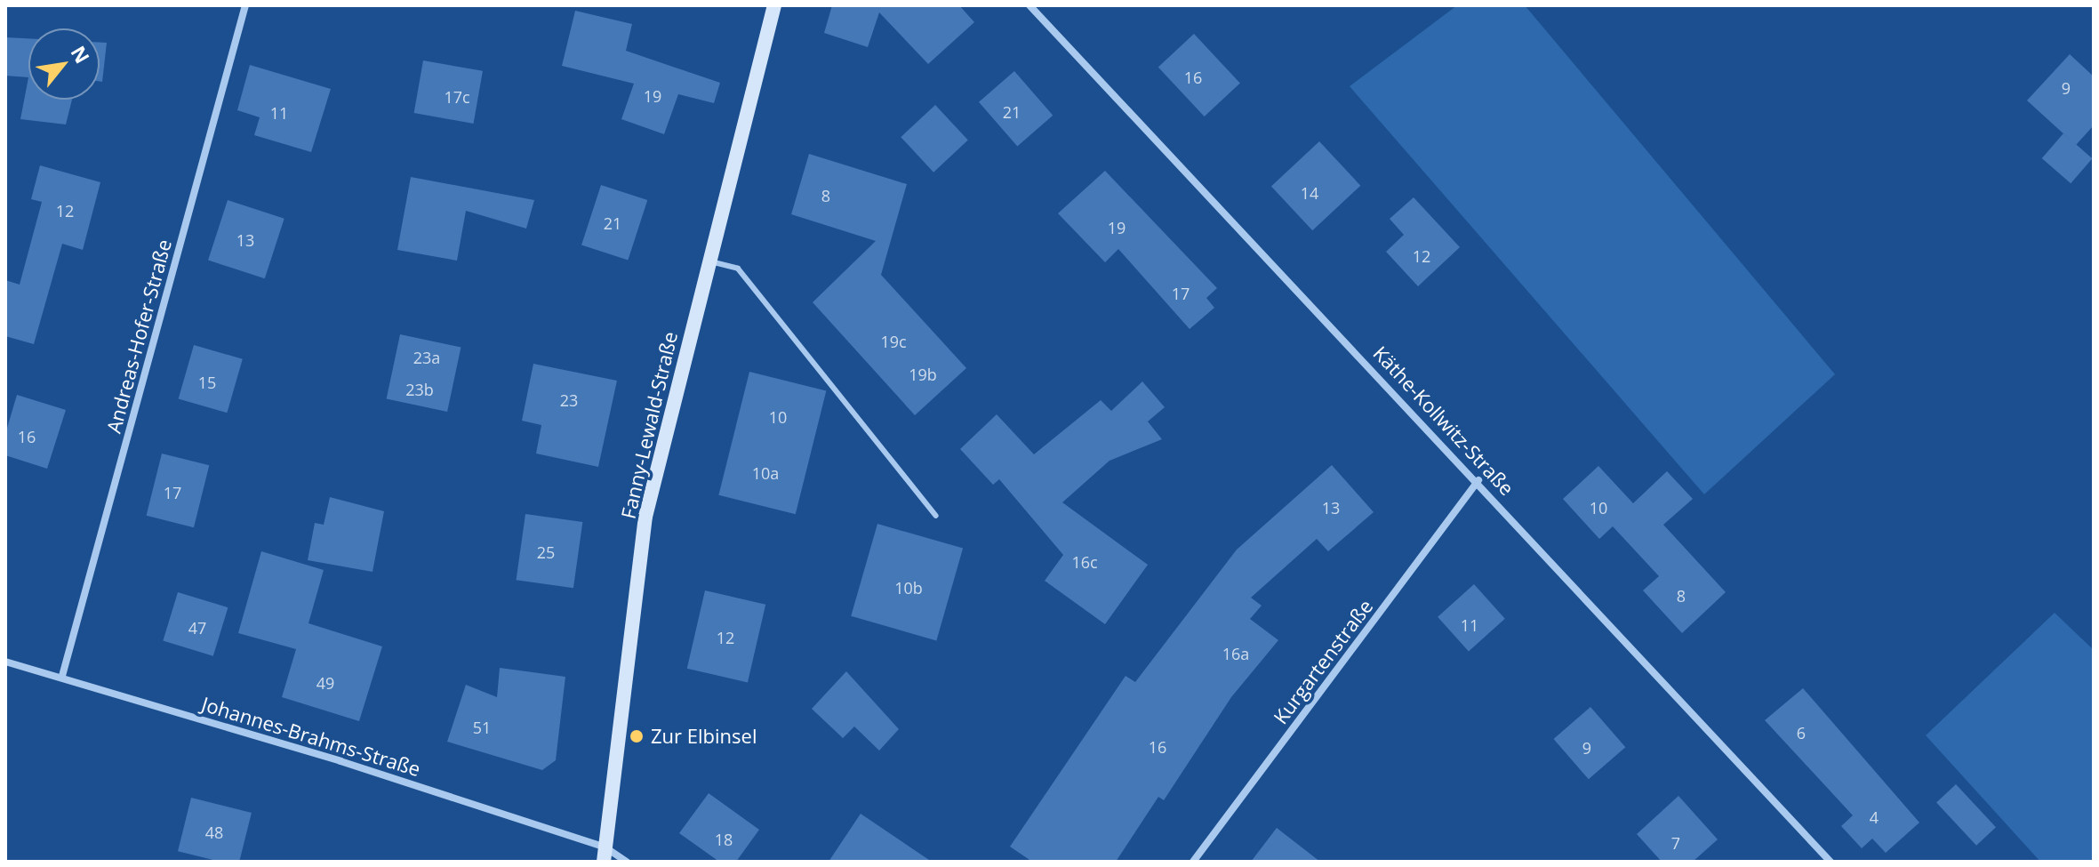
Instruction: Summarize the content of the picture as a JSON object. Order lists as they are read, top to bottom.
{
  "streets": {
    "street": [
      "Andreas-Hofer-Straße",
      "Käthe-Kollwitz-Straße",
      "Fanny-Lewald-Straße",
      "Kurgartenstraße",
      "Johannes-Brahms-Straße"
    ]
  },
  "crossings": [
    ["Andreas-Hofer-Straße", "Johannes-Brahms-Straße"],
    ["Käthe-Kollwitz-Straße", "Kurgartenstraße"],
    ["Fanny-Lewald-Straße", "Johannes-Brahms-Straße"]
  ],
  "places": ["Zur Elbinsel"],
  "house_numbers": [
    "16",
    "9",
    "19",
    "17c",
    "21",
    "11",
    "14",
    "8",
    "12",
    "21",
    "19",
    "13",
    "12",
    "17",
    "19c",
    "23a",
    "19b",
    "15",
    "23b",
    "23",
    "10",
    "16",
    "10a",
    "17",
    "13",
    "10",
    "25",
    "16c",
    "10b",
    "8",
    "11",
    "47",
    "12",
    "16a",
    "49",
    "51",
    "6",
    "16",
    "9",
    "4",
    "48",
    "18",
    "7"
  ],
  "north": "top right"
}
